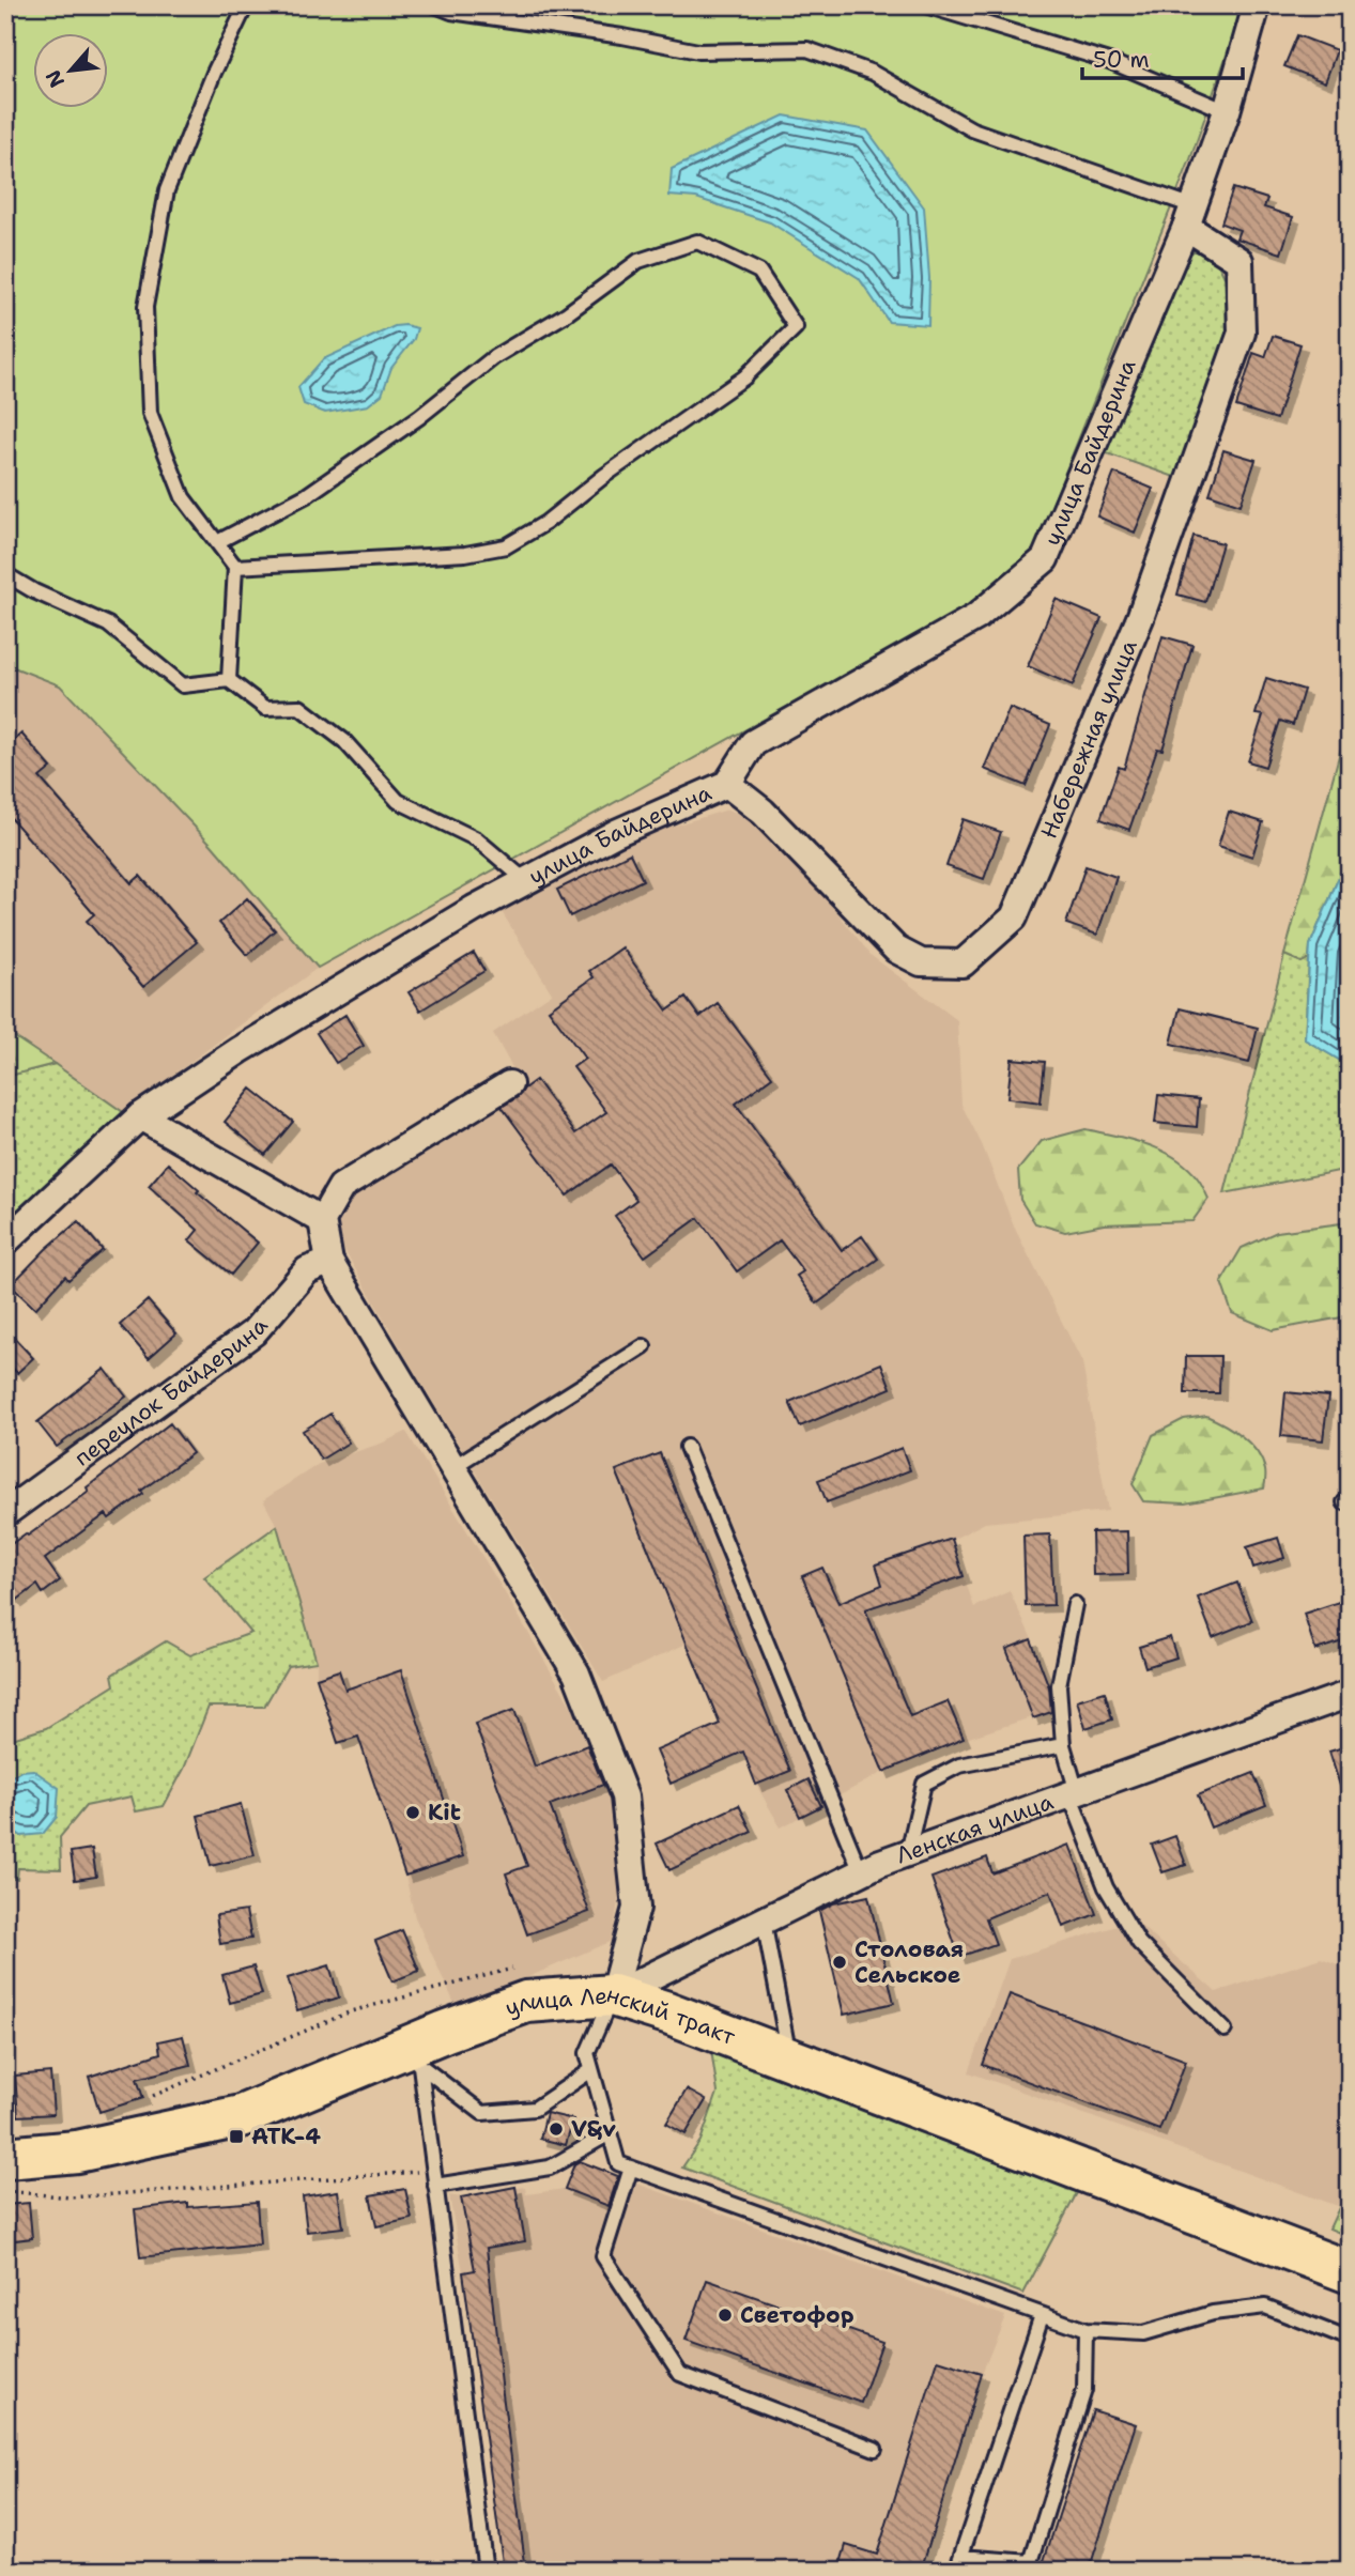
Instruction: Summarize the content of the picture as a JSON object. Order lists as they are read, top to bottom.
{
  "streets": {
    "main road": ["улица Ленский тракт"],
    "street": [
      "улица Байдерина",
      "Набережная улица",
      "переулок Байдерина",
      "Ленская улица"
    ]
  },
  "crossings": [
    ["улица Байдерина", "Набережная улица"],
    ["Ленская улица", "улица Ленский тракт"]
  ],
  "places": {
    "other": [
      "Kit",
      "Столовая Сельское",
      "V&v",
      "Светофор"
    ],
    "transit": ["АТК-4"]
  },
  "scale_bar": "50 m",
  "north": "bottom left"
}
